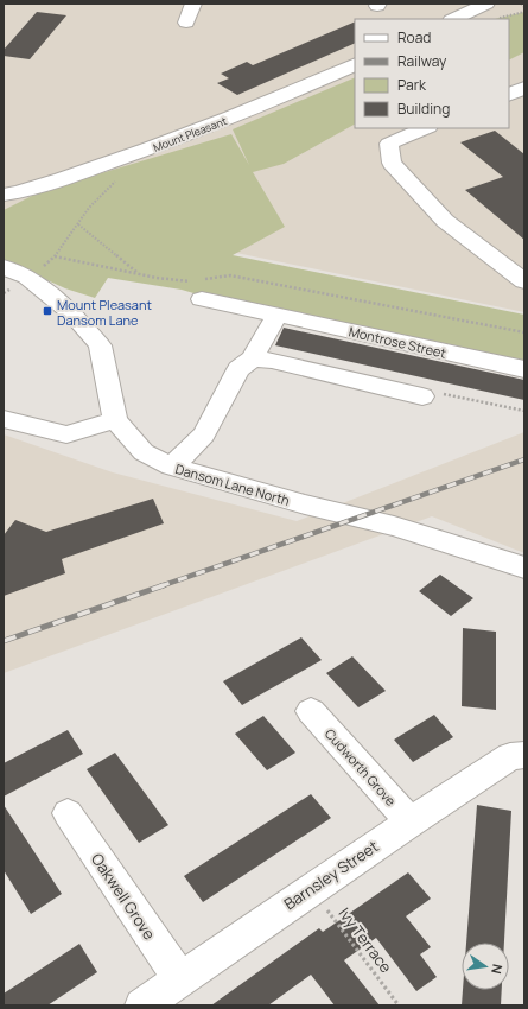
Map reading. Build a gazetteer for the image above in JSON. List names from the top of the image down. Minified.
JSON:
{"streets":{"main road":["Mount Pleasant","Montrose Street","Dansom Lane North","Cudworth Grove","Barnsley Street","Oakwell Grove"],"path":["Ivy Terrace"]},"crossings":[["Cudworth Grove","Barnsley Street"],["Barnsley Street","Oakwell Grove"],["Barnsley Street","Ivy Terrace"]],"places":{"transit":["Mount Pleasant Dansom Lane"]},"legend":["Road","Railway","Park","Building"],"north":"right"}
